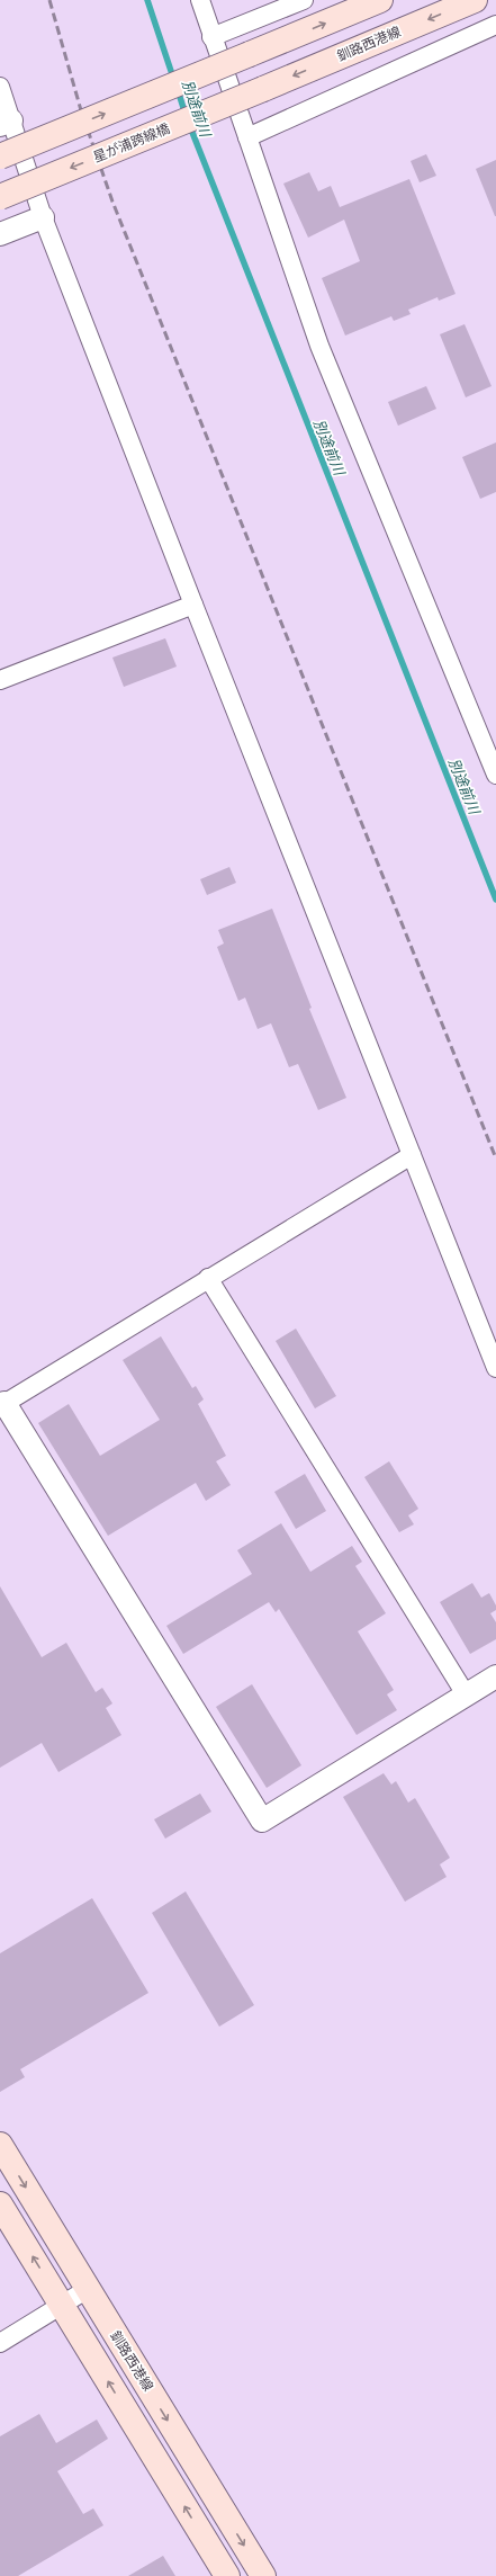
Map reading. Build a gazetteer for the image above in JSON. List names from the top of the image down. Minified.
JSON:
{"streets":{"main road":["釧路西港線","星が浦跨線橋"]},"crossings":[["釧路西港線","星が浦跨線橋"]],"water":["別途前川"]}
